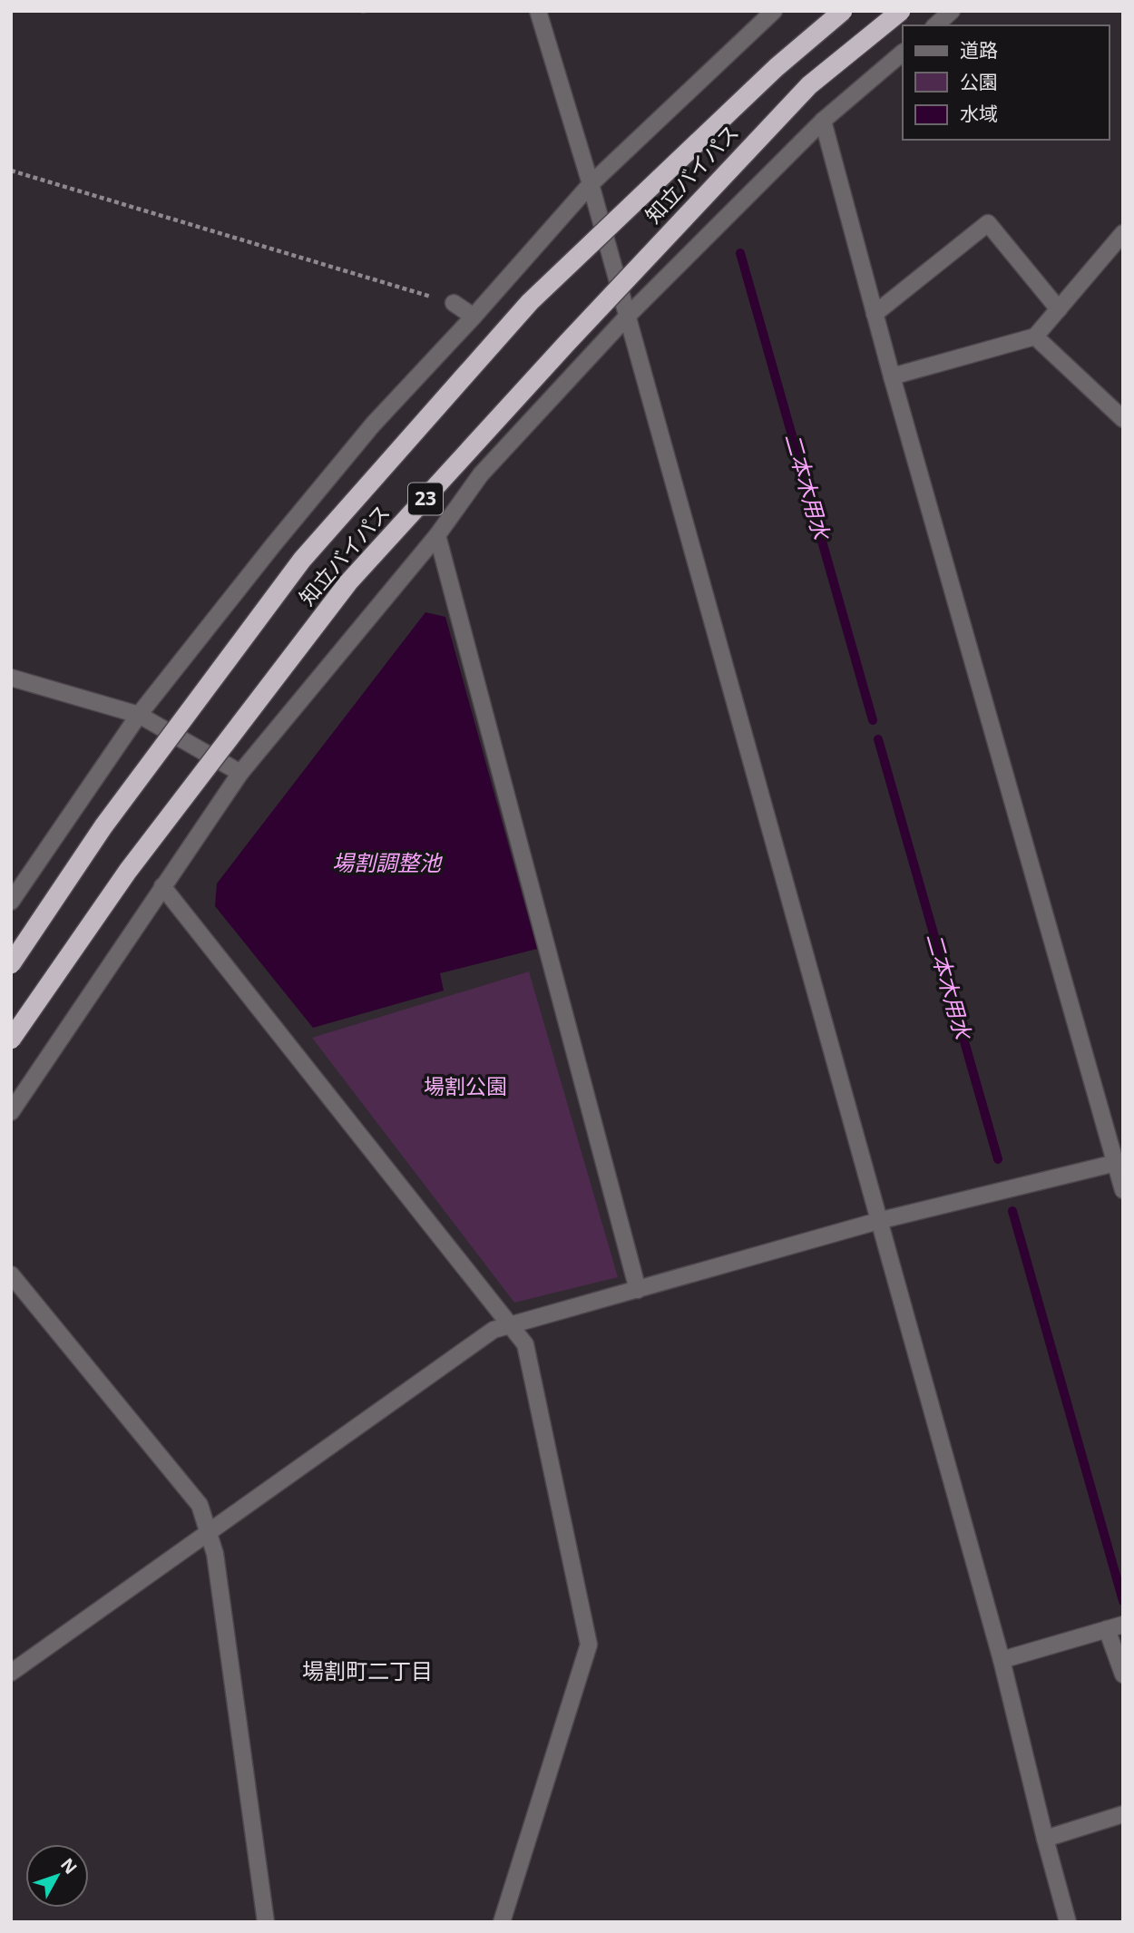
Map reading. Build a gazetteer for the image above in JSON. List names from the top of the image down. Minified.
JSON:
{"streets":{"highway":["知立バイパス","23"]},"districts":["場割町二丁目"],"water":["二本木用水","場割調整池"],"parks":["場割公園"],"legend":["道路","公園","水域"],"north":"top right"}
